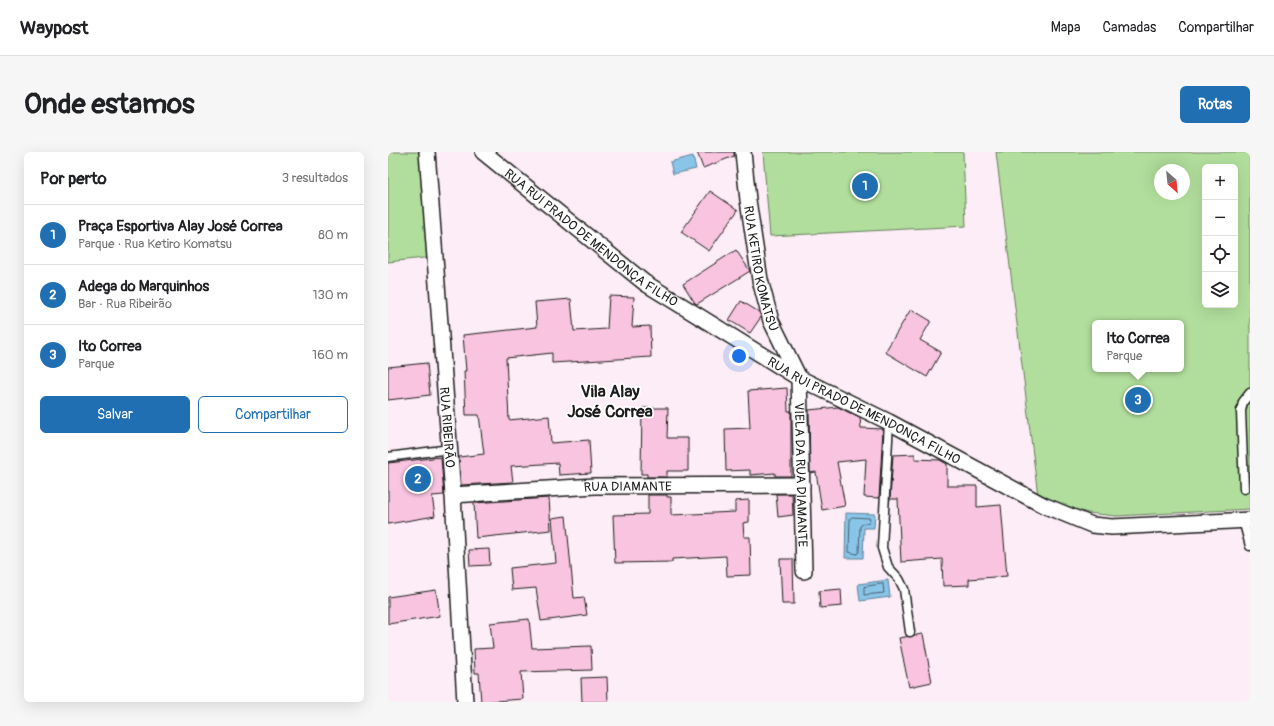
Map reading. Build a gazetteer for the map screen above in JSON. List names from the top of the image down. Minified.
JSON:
{"streets":{"street":["RUA RUI PRADO DE MENDONÇA FILHO","RUA KETIRO KOMATSU","RUA RIBEIRÃO","VIELA DA RUA DIAMANTE","RUA DIAMANTE"]},"crossings":[["RUA RUI PRADO DE MENDONÇA FILHO","RUA KETIRO KOMATSU"],["RUA RUI PRADO DE MENDONÇA FILHO","VIELA DA RUA DIAMANTE"],["RUA KETIRO KOMATSU","VIELA DA RUA DIAMANTE"],["RUA RIBEIRÃO","RUA DIAMANTE"],["VIELA DA RUA DIAMANTE","RUA DIAMANTE"]],"districts":["Vila Alay José Correa"],"north":"bottom right","page":{"header":"Waypost","nav":["Mapa","Camadas","Compartilhar"],"buttons":["Rotas",["Salvar","Compartilhar"]],"title":"Onde estamos","heading":["Por perto","3 resultados"],"map_buttons":["+","−"],"pins":["1","3","2"],"list":[{"mark":"1","name":"Praça Esportiva Alay José Correa","note":"Parque · Rua Ketiro Komatsu","value":"80 m"},{"mark":"2","name":"Adega do Marquinhos","note":"Bar · Rua Ribeirão","value":"130 m"},{"mark":"3","name":"Ito Correa","note":"Parque","value":"160 m"}],"popup":["Ito Correa","Parque"]}}
